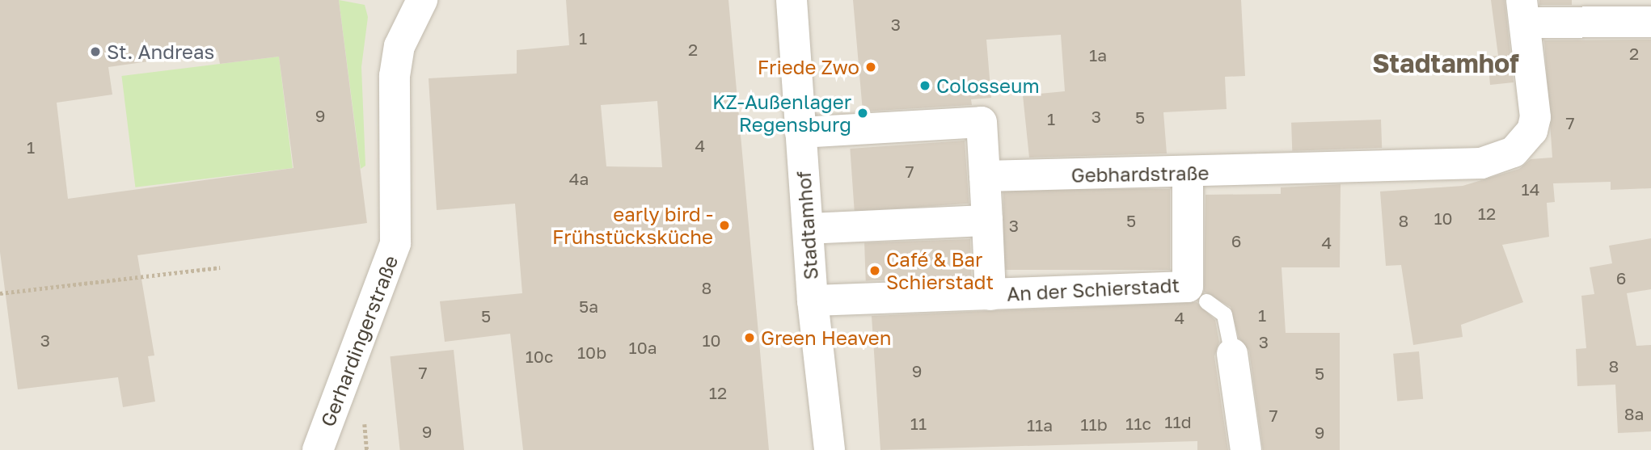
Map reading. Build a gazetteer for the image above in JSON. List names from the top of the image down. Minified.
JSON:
{"streets":{"street":["Gebhardstraße","Stadtamhof","An der Schierstadt","Gerhardingerstraße"]},"crossings":[["Gebhardstraße","An der Schierstadt"],["Stadtamhof","An der Schierstadt"]],"districts":["Stadtamhof"],"places":["St. Andreas","Friede Zwo","Colosseum","KZ-Außenlager Regensburg","early bird - Frühstücksküche","Café & Bar Schierstadt","Green Heaven"],"house_numbers":["3","1","2","2","1a","9","3","5","1","7","4","1","7","4a","14","12","10","5","8","3","6","4","6","8","5a","1","5","4","3","10","3","10a","10b","10c","8","9","7","5","12","8a","7","11d","11","11c","11b","11a","9","9"]}
